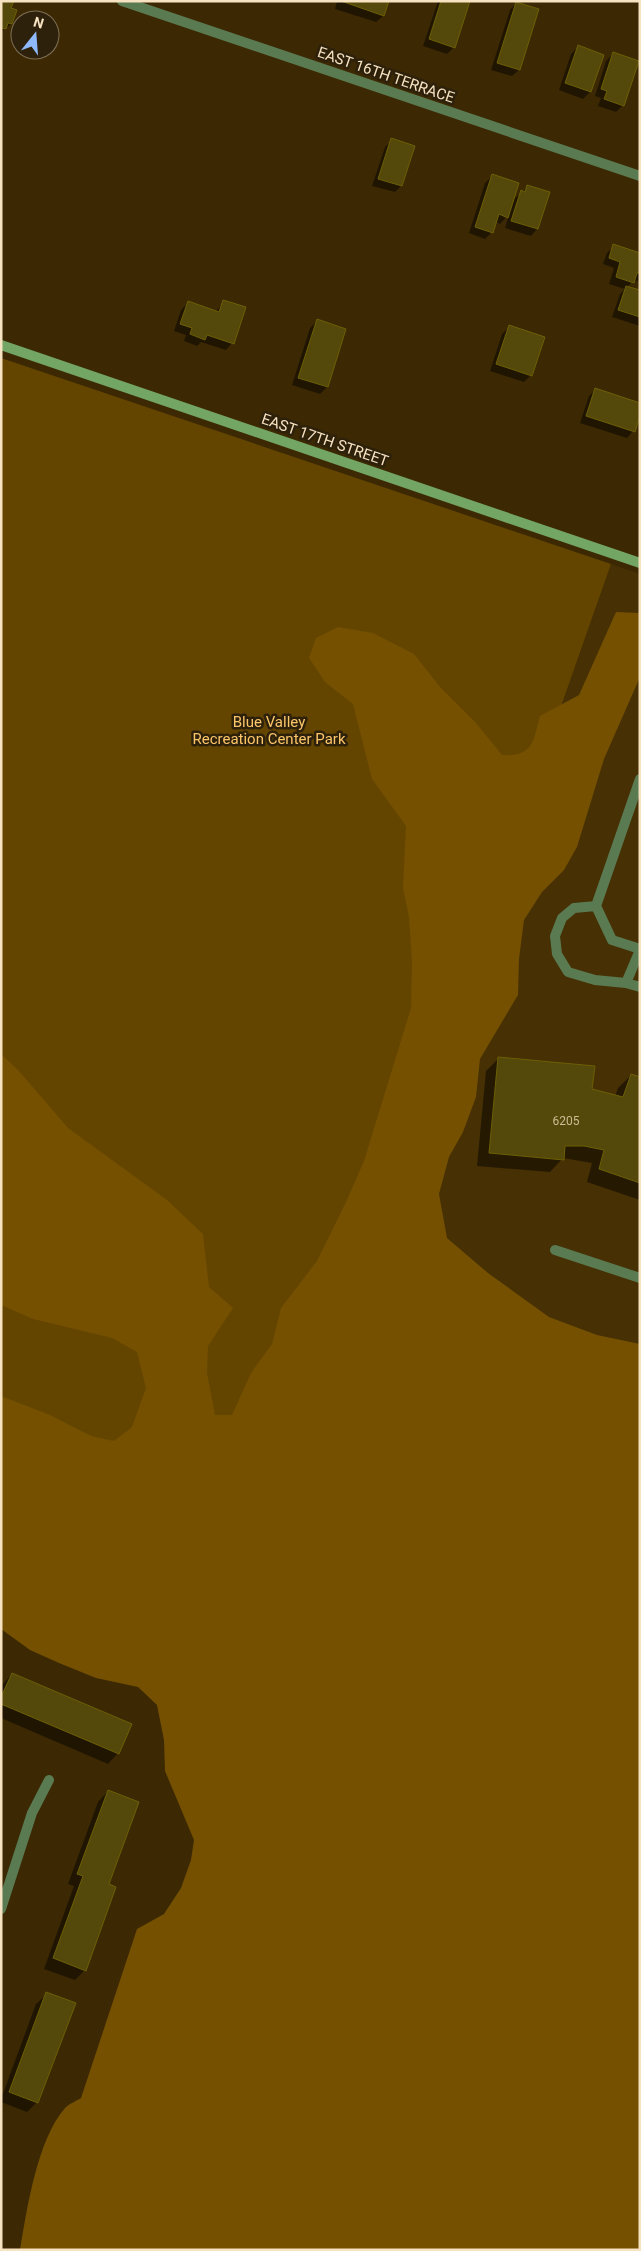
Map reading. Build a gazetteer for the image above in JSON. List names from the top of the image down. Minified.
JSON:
{"streets":{"street":["EAST 16TH TERRACE","EAST 17TH STREET"]},"parks":["Blue Valley Recreation Center Park"],"house_numbers":["6205"],"north":"top"}
